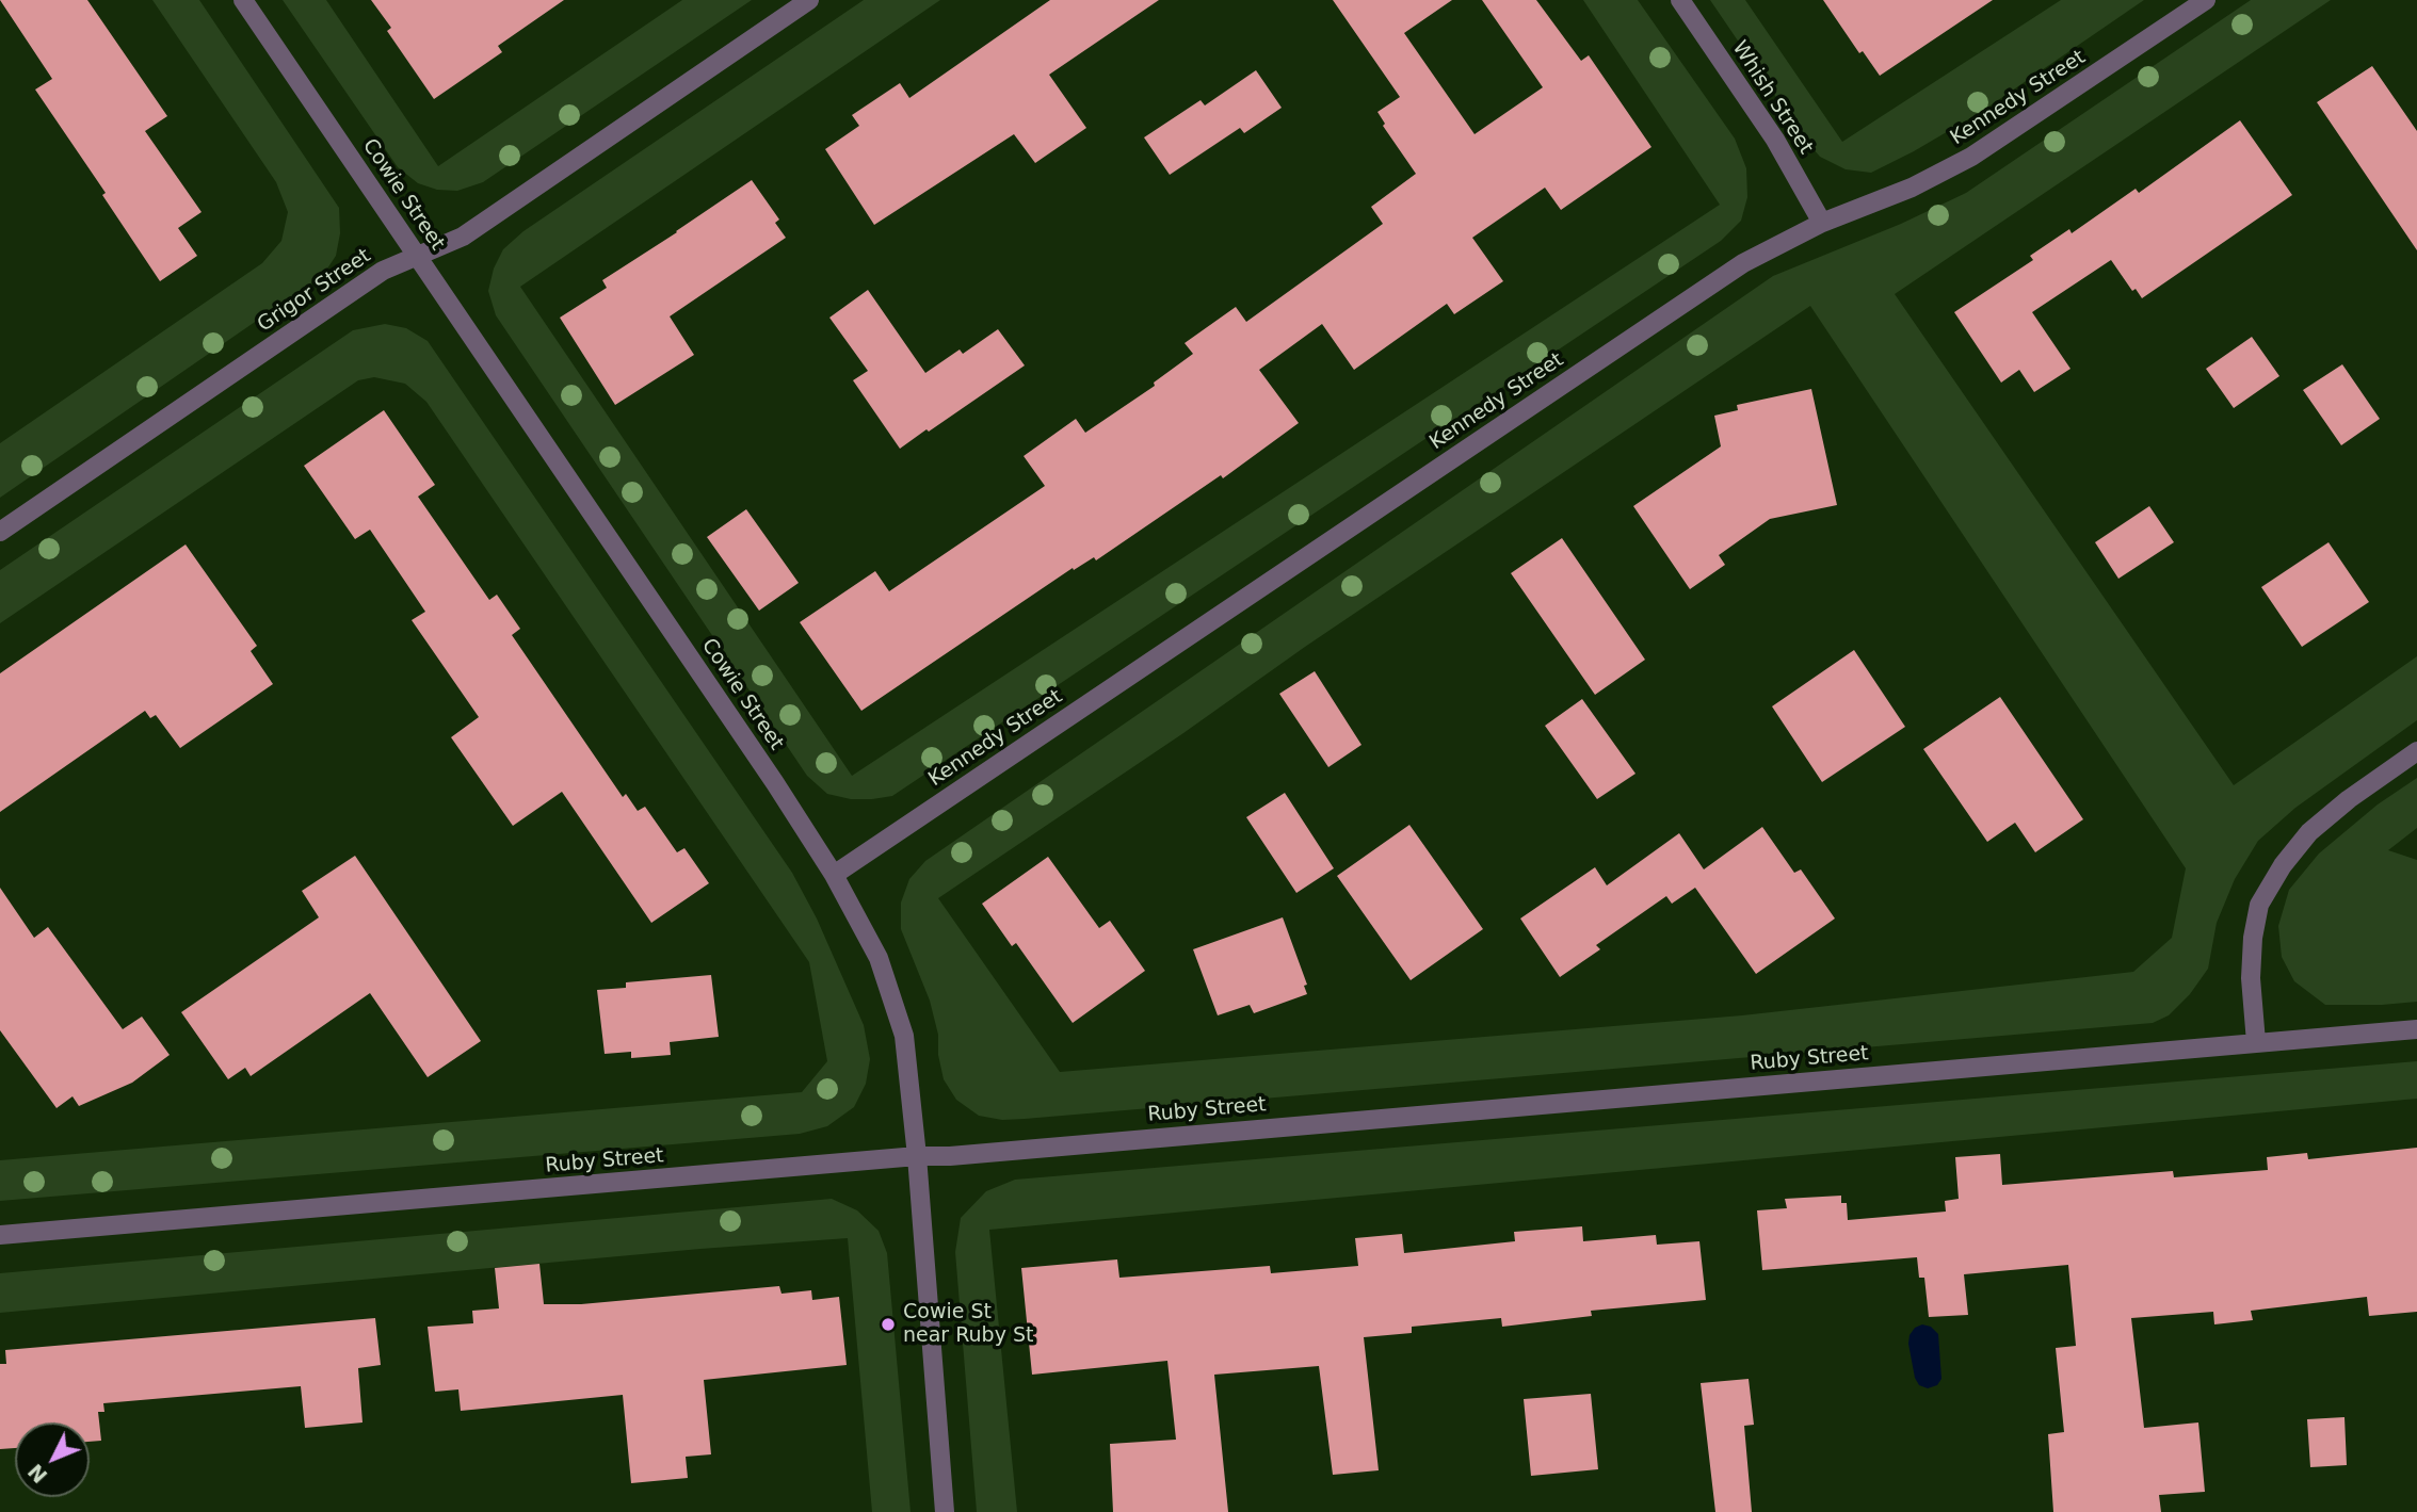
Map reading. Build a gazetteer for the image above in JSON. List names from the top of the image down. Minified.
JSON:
{"streets":{"street":["Whish Street","Kennedy Street","Cowie Street","Grigor Street","Ruby Street"]},"crossings":[["Whish Street","Kennedy Street"],["Kennedy Street","Cowie Street"],["Cowie Street","Grigor Street"],["Cowie Street","Ruby Street"]],"places":["Cowie St near Ruby St"],"north":"bottom left"}
